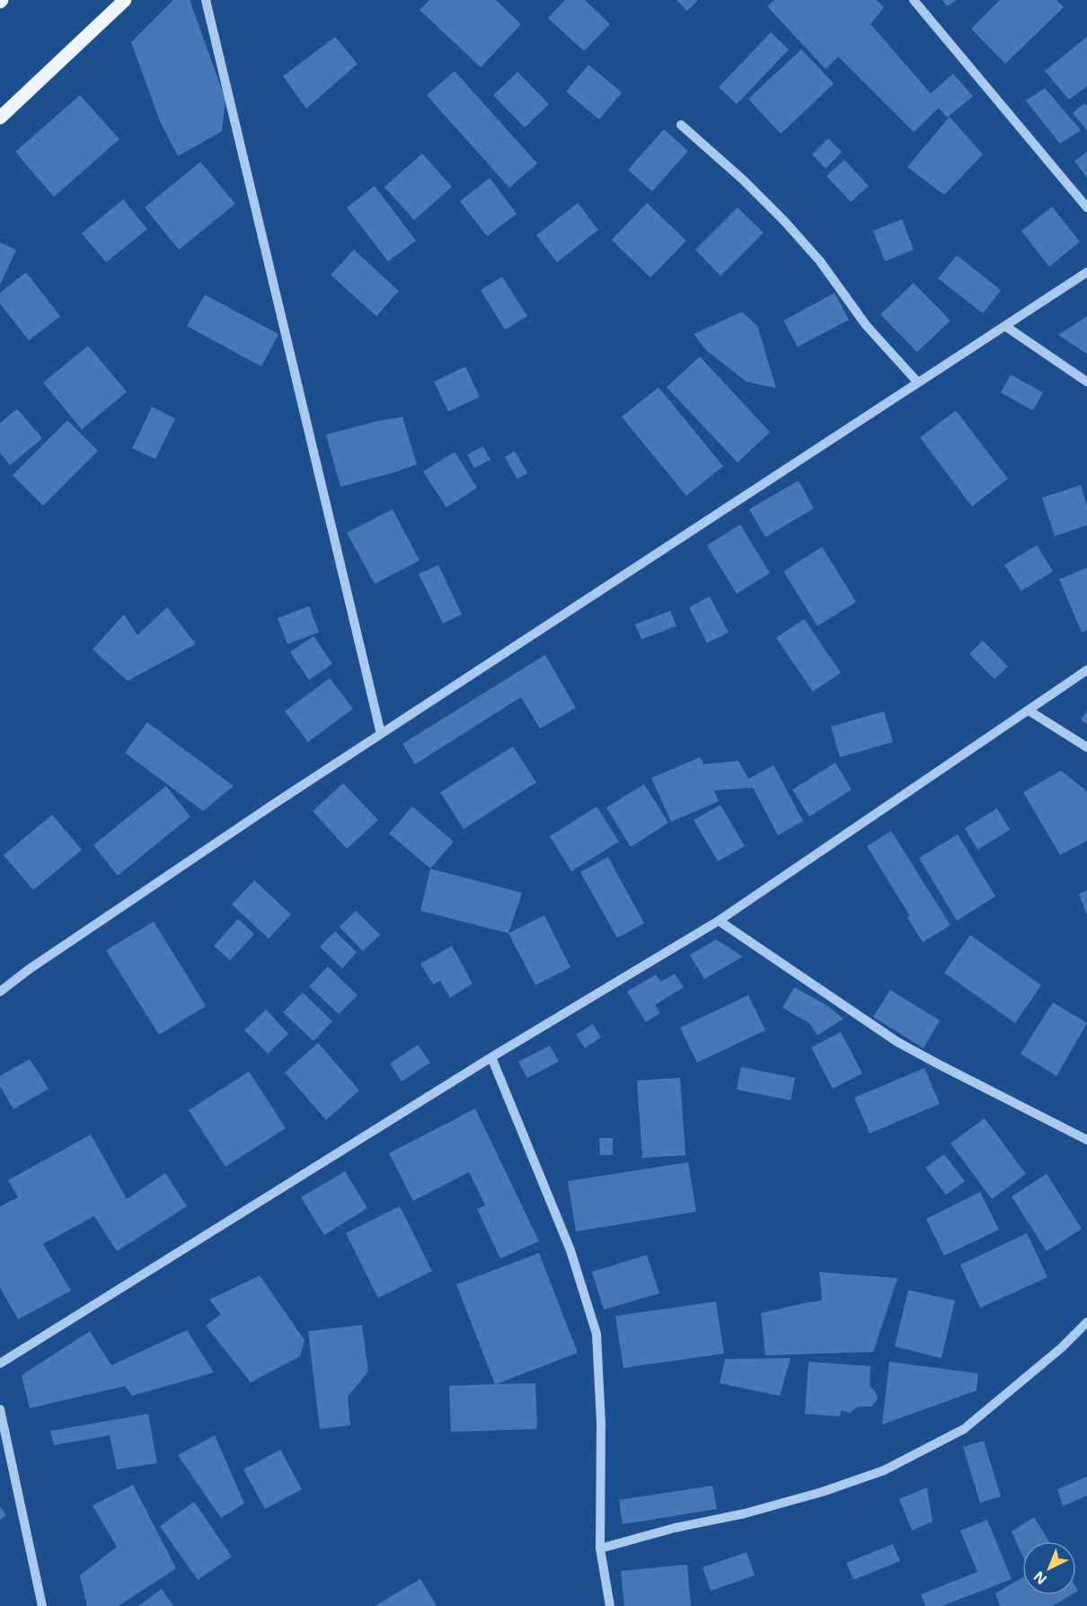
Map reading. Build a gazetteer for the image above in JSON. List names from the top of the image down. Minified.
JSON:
{"north":"bottom left"}
